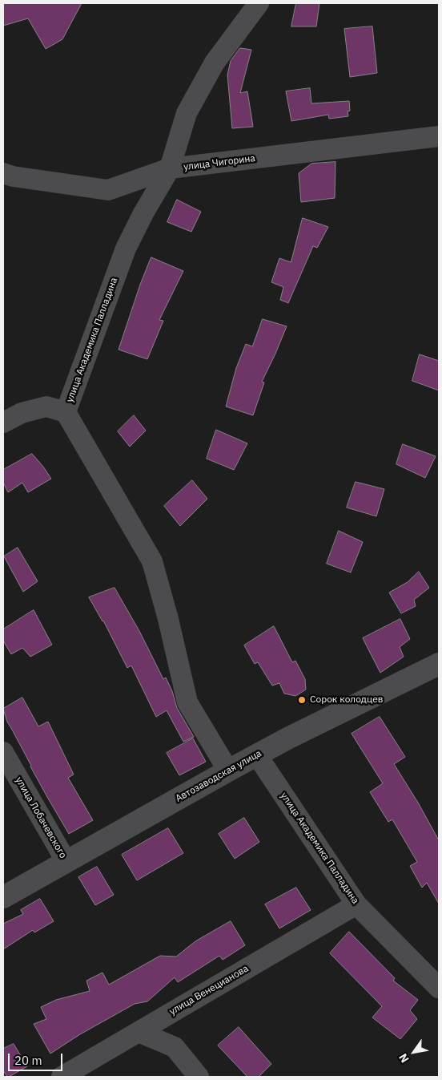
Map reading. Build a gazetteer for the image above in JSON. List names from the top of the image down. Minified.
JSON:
{"streets":{"street":["улица Чигорина","улица Академика Палладина","Автозаводская улица","улица Лобачевского","улица Венецианова"]},"crossings":[["улица Чигорина","улица Академика Палладина"],["улица Академика Палладина","Автозаводская улица"],["улица Академика Палладина","улица Венецианова"],["Автозаводская улица","улица Лобачевского"]],"places":["Сорок колодцев"],"scale_bar":"20 m","north":"bottom left"}
